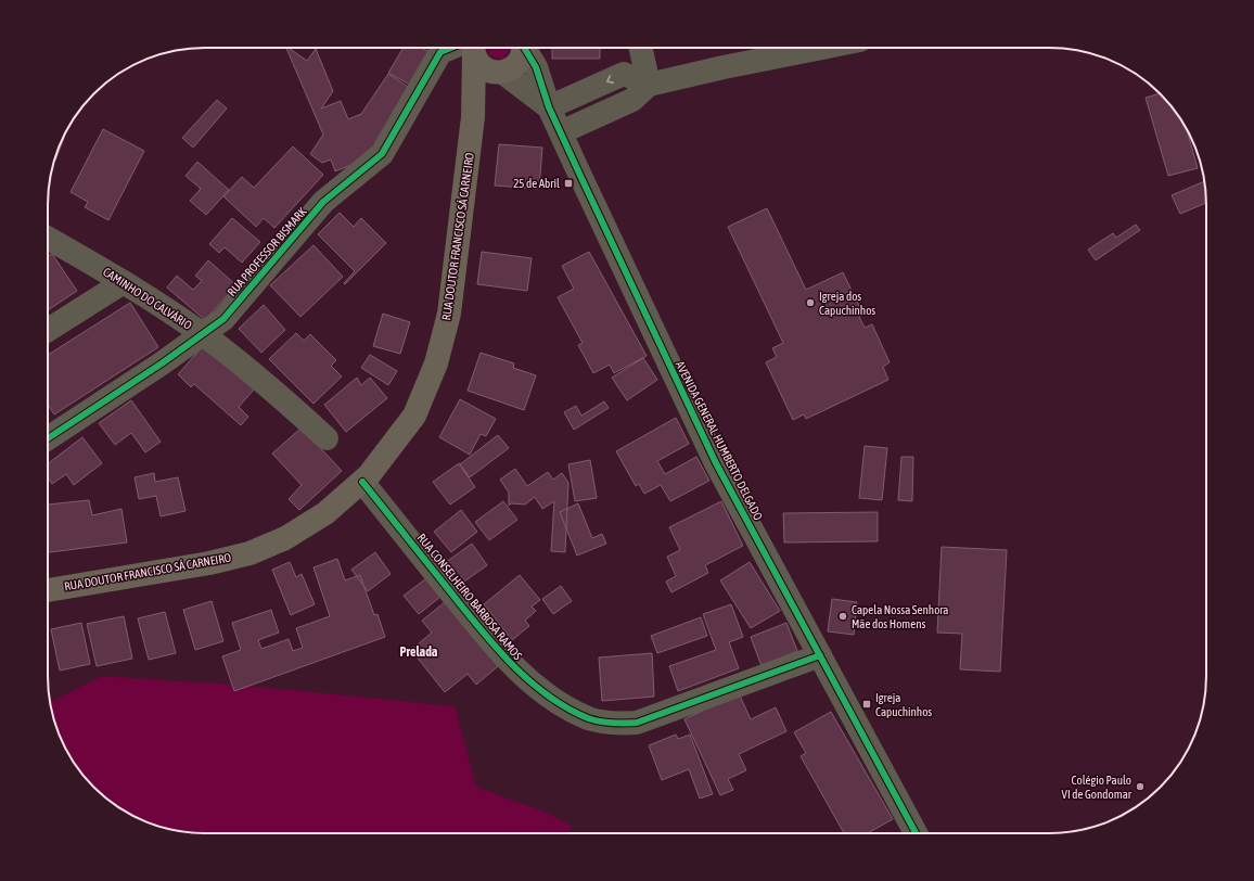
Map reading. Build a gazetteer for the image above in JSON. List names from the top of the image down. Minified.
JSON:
{"streets":{"main road":["RUA DOUTOR FRANCISCO SÁ CARNEIRO","AVENIDA GENERAL HUMBERTO DELGADO"],"street":["RUA PROFESSOR BISMARK","CAMINHO DO CALVÁRIO","RUA CONSELHEIRO BARBOSA RAMOS"]},"crossings":[["RUA DOUTOR FRANCISCO SÁ CARNEIRO","AVENIDA GENERAL HUMBERTO DELGADO"],["RUA DOUTOR FRANCISCO SÁ CARNEIRO","RUA CONSELHEIRO BARBOSA RAMOS"],["RUA PROFESSOR BISMARK","CAMINHO DO CALVÁRIO"],["AVENIDA GENERAL HUMBERTO DELGADO","RUA CONSELHEIRO BARBOSA RAMOS"]],"districts":["Prelada"],"places":{"transit":["25 de Abril","Igreja Capuchinhos"],"other":["Igreja dos Capuchinhos","Capela Nossa Senhora Mãe dos Homens","Colégio Paulo VI de Gondomar"]}}
